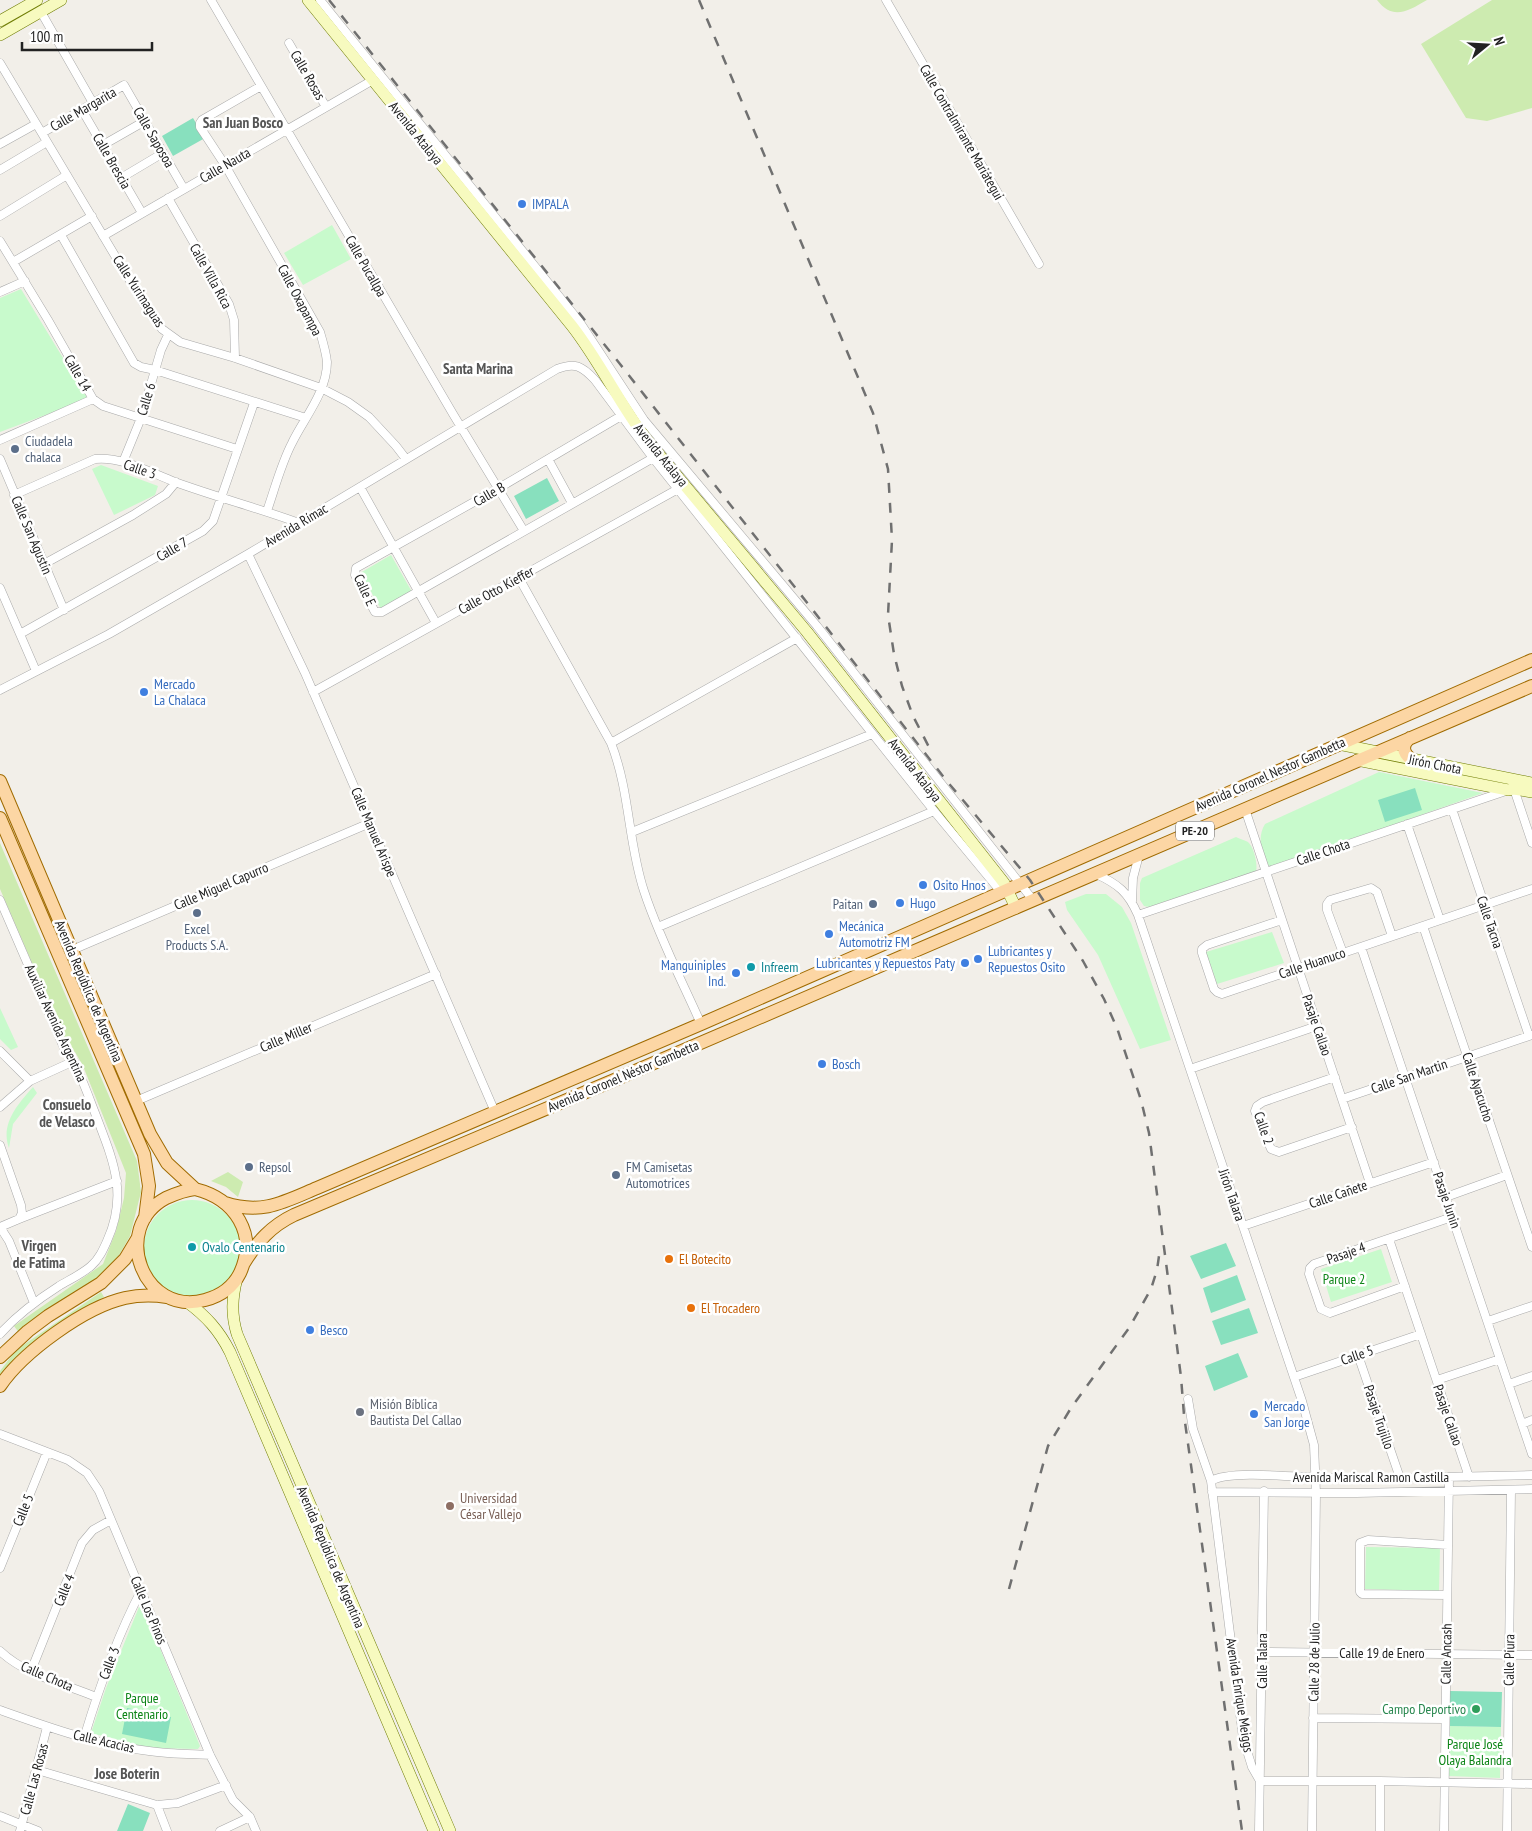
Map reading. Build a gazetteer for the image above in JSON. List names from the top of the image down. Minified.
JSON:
{"streets":{"main road":["Avenida Atalaya","Jirón Chota","Avenida Coronel Nestor Gambetta","PE-20","Avenida República de Argentina","Avenida Coronel Néstor Gambetta"],"street":["Calle Rosas","Calle Margarita","Calle Contralmirante Mariátegui","Calle Saposoa","Calle Brescia","Calle Nauta","Calle Pucallpa","Calle Villa Rica","Calle Yurimaguas","Calle Oxapampa","Calle 14","Calle 6","Calle 3","Calle B","Avenida Rímac","Calle San Agustin","Calle 7","Calle E","Calle Otto Kieffer","Calle Manuel Arispe","Calle Chota","Calle Miguel Capurro","Calle Tacna","Calle Huanuco","Auxiliar Avenida Argentina","Pasaje Callao","Calle Miller","Calle San Martin","Calle Ayacucho","Calle 2","Calle Cañete","Jirón Talara","Pasaje Junin","Pasaje 4","Calle 5","Pasaje Trujillo","Avenida Mariscal Ramon Castilla","Calle 4","Calle Los Pinos","Calle 19 de Enero","Calle Ancash","Calle Piura","Calle Talara","Calle 28 de Julio","Avenida Enrique Meiggs","Calle Acacias","Calle Las Rosas"]},"crossings":[["Calle Rosas","Calle Nauta"],["Calle Margarita","Calle Saposoa"],["Calle Margarita","Calle Brescia"],["Calle Margarita","Calle Yurimaguas"],["Avenida Atalaya","Calle Nauta"],["Avenida Atalaya","Calle B"],["Avenida Atalaya","Avenida Rímac"],["Avenida Atalaya","Calle Otto Kieffer"],["Avenida Atalaya","Avenida Coronel Nestor Gambetta"],["Avenida Atalaya","Avenida Coronel Néstor Gambetta"],["Calle Saposoa","Calle Nauta"],["Calle Brescia","Calle Nauta"],["Calle Nauta","Calle Pucallpa"],["Calle Nauta","Calle Villa Rica"],["Calle Nauta","Calle Yurimaguas"],["Calle Nauta","Calle Oxapampa"],["Calle Pucallpa","Calle Oxapampa"],["Calle Pucallpa","Calle B"],["Calle Pucallpa","Avenida Rímac"],["Calle Villa Rica","Calle Yurimaguas"],["Calle Yurimaguas","Calle Oxapampa"],["Calle Yurimaguas","Calle 6"],["Calle Yurimaguas","Avenida Rímac"],["Calle Oxapampa","Calle 3"],["Calle 14","Calle 6"],["Calle 14","Calle 7"],["Calle 6","Calle 3"],["Calle 3","Calle San Agustin"],["Calle 3","Calle 7"],["Calle 3","Calle Chota"],["Calle 3","Calle Los Pinos"],["Calle 3","Calle Acacias"],["Calle B","Calle E"],["Avenida Rímac","Calle Manuel Arispe"],["Calle San Agustin","Calle 7"],["Calle Otto Kieffer","Calle Manuel Arispe"],["Jirón Chota","Avenida Coronel Nestor Gambetta"],["Jirón Chota","Calle Chota"],["Avenida Coronel Nestor Gambetta","Pasaje Callao"],["Avenida Coronel Nestor Gambetta","Avenida Coronel Néstor Gambetta"],["Avenida Coronel Nestor Gambetta","Jirón Talara"],["Calle Manuel Arispe","Calle Miguel Capurro"],["Calle Manuel Arispe","Calle Miller"],["Calle Manuel Arispe","Avenida Coronel Néstor Gambetta"],["Calle Chota","Calle Tacna"],["Calle Chota","Pasaje Callao"],["Calle Chota","Jirón Talara"],["Calle Chota","Calle 4"],["Calle Miguel Capurro","Avenida República de Argentina"],["Calle Tacna","Calle Huanuco"],["Calle Tacna","Calle San Martin"],["Calle Huanuco","Pasaje Callao"],["Calle Huanuco","Calle Ayacucho"],["Calle Huanuco","Pasaje Junin"],["Avenida República de Argentina","Calle Miller"],["Avenida República de Argentina","Avenida Coronel Néstor Gambetta"],["Pasaje Callao","Calle San Martin"],["Pasaje Callao","Calle 2"],["Pasaje Callao","Calle Cañete"],["Pasaje Callao","Pasaje 4"],["Pasaje Callao","Calle 5"],["Pasaje Callao","Avenida Mariscal Ramon Castilla"],["Calle San Martin","Calle Ayacucho"],["Calle San Martin","Pasaje Junin"],["Calle Cañete","Jirón Talara"],["Calle Cañete","Pasaje Junin"],["Jirón Talara","Calle 5"],["Jirón Talara","Avenida Mariscal Ramon Castilla"],["Jirón Talara","Calle 28 de Julio"],["Pasaje Junin","Pasaje 4"],["Calle 5","Pasaje Trujillo"],["Calle 5","Calle Los Pinos"],["Pasaje Trujillo","Avenida Mariscal Ramon Castilla"],["Avenida Mariscal Ramon Castilla","Calle Ancash"],["Avenida Mariscal Ramon Castilla","Calle Piura"],["Avenida Mariscal Ramon Castilla","Calle Talara"],["Avenida Mariscal Ramon Castilla","Calle 28 de Julio"],["Avenida Mariscal Ramon Castilla","Avenida Enrique Meiggs"],["Calle 4","Calle Los Pinos"],["Calle Los Pinos","Calle Acacias"],["Calle 19 de Enero","Calle Ancash"],["Calle 19 de Enero","Calle Piura"],["Calle 19 de Enero","Calle Talara"],["Calle 19 de Enero","Calle 28 de Julio"],["Calle Talara","Avenida Enrique Meiggs"],["Calle Acacias","Calle Las Rosas"]],"districts":["San Juan Bosco","Santa Marina","Consuelo de Velasco","Virgen de Fatima","Jose Boterin"],"parks":["Parque 2","Parque Centenario","Parque José Olaya Balandra"],"places":["IMPALA","Ciudadela chalaca","Mercado La Chalaca","Osito Hnos","Hugo","Paitan","Excel Products S.A.","Mecánica Automotriz FM","Lubricantes y Repuestos Osito","Lubricantes y Repuestos Paty","Infreem","Manguiniples Ind.","Bosch","Repsol","FM Camisetas Automotrices","Ovalo Centenario","El Botecito","El Trocadero","Besco","Misión Bíblica Bautista Del Callao","Mercado San Jorge","Universidad César Vallejo","Campo Deportivo"],"scale_bar":"100 m","north":"right"}
